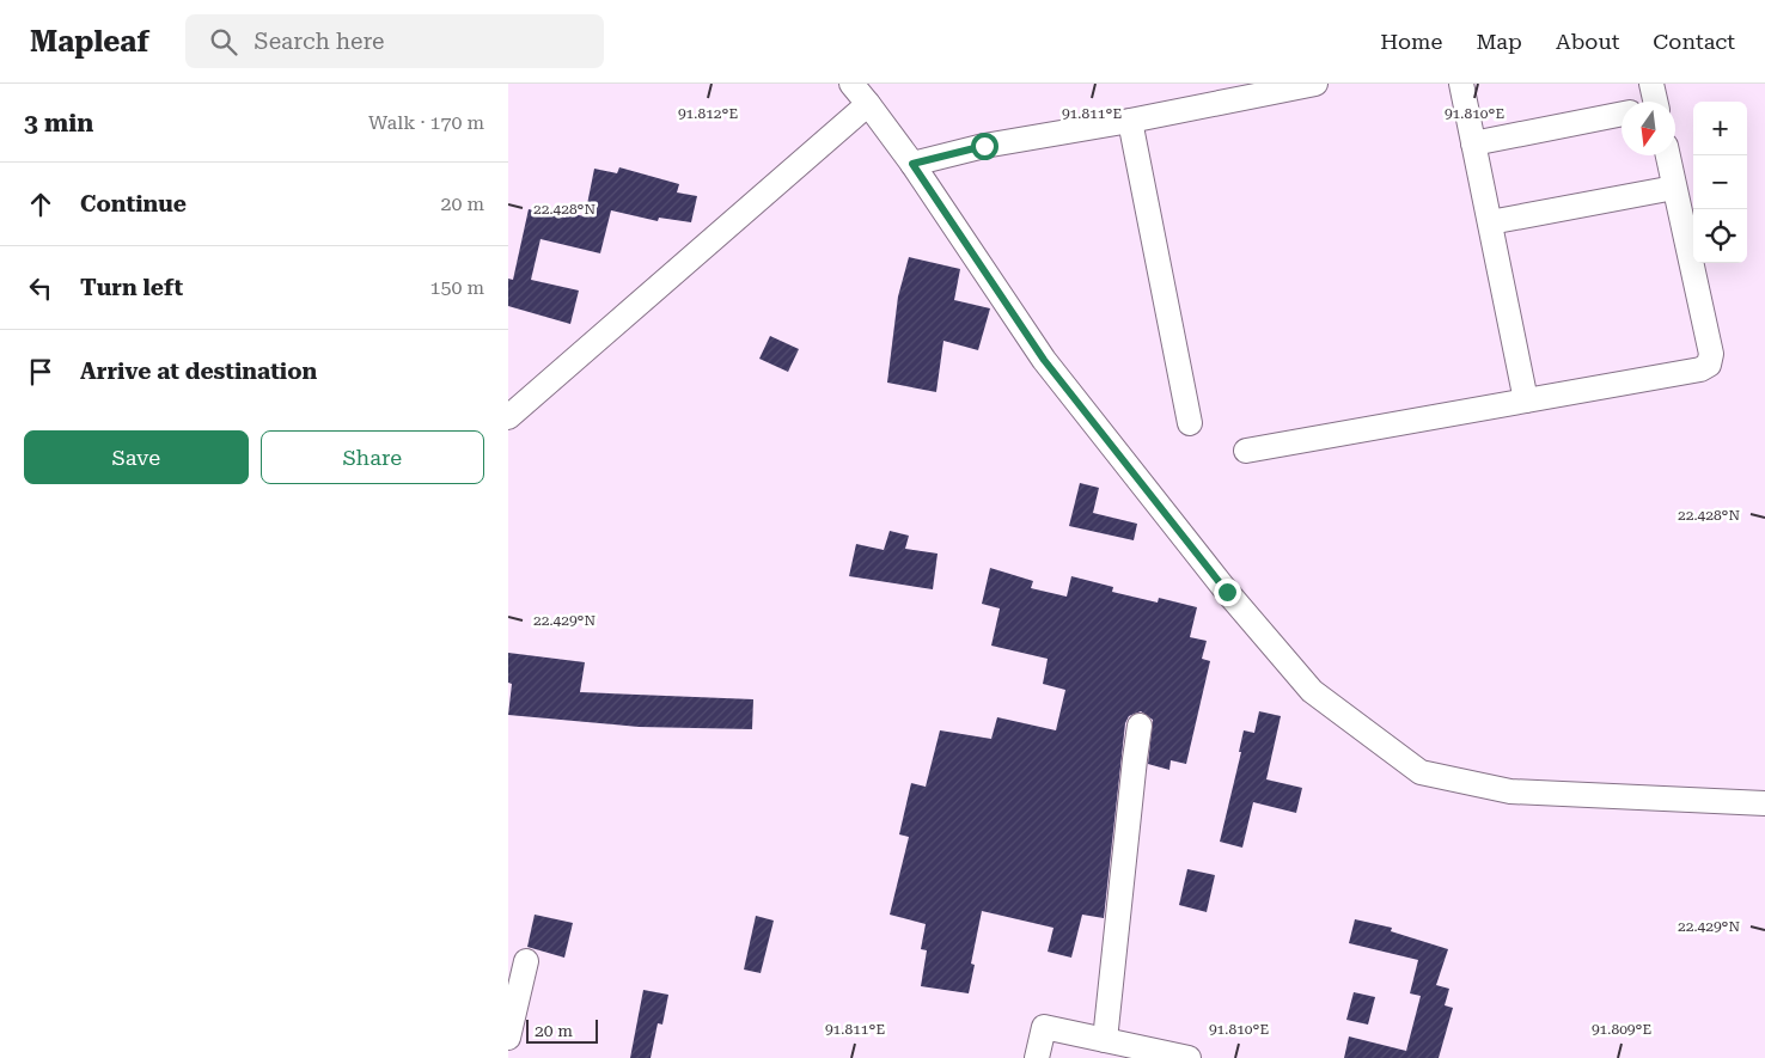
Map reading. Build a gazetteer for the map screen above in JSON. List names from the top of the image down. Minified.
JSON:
{"scale_bar":"20 m","north":"bottom","page":{"header":"Mapleaf","search":"Search here","nav":["Home","Map","About","Contact"],"heading":["3 min","Walk · 170 m"],"map_buttons":["+","−"],"list":[["Continue","20 m"],["Turn left","150 m"],"Arrive at destination"],"buttons":["Save","Share"],"scale":"20 m"},"coordinates":["91.812°E","91.811°E","91.810°E","22.428°N","22.429°N","91.809°E"]}
